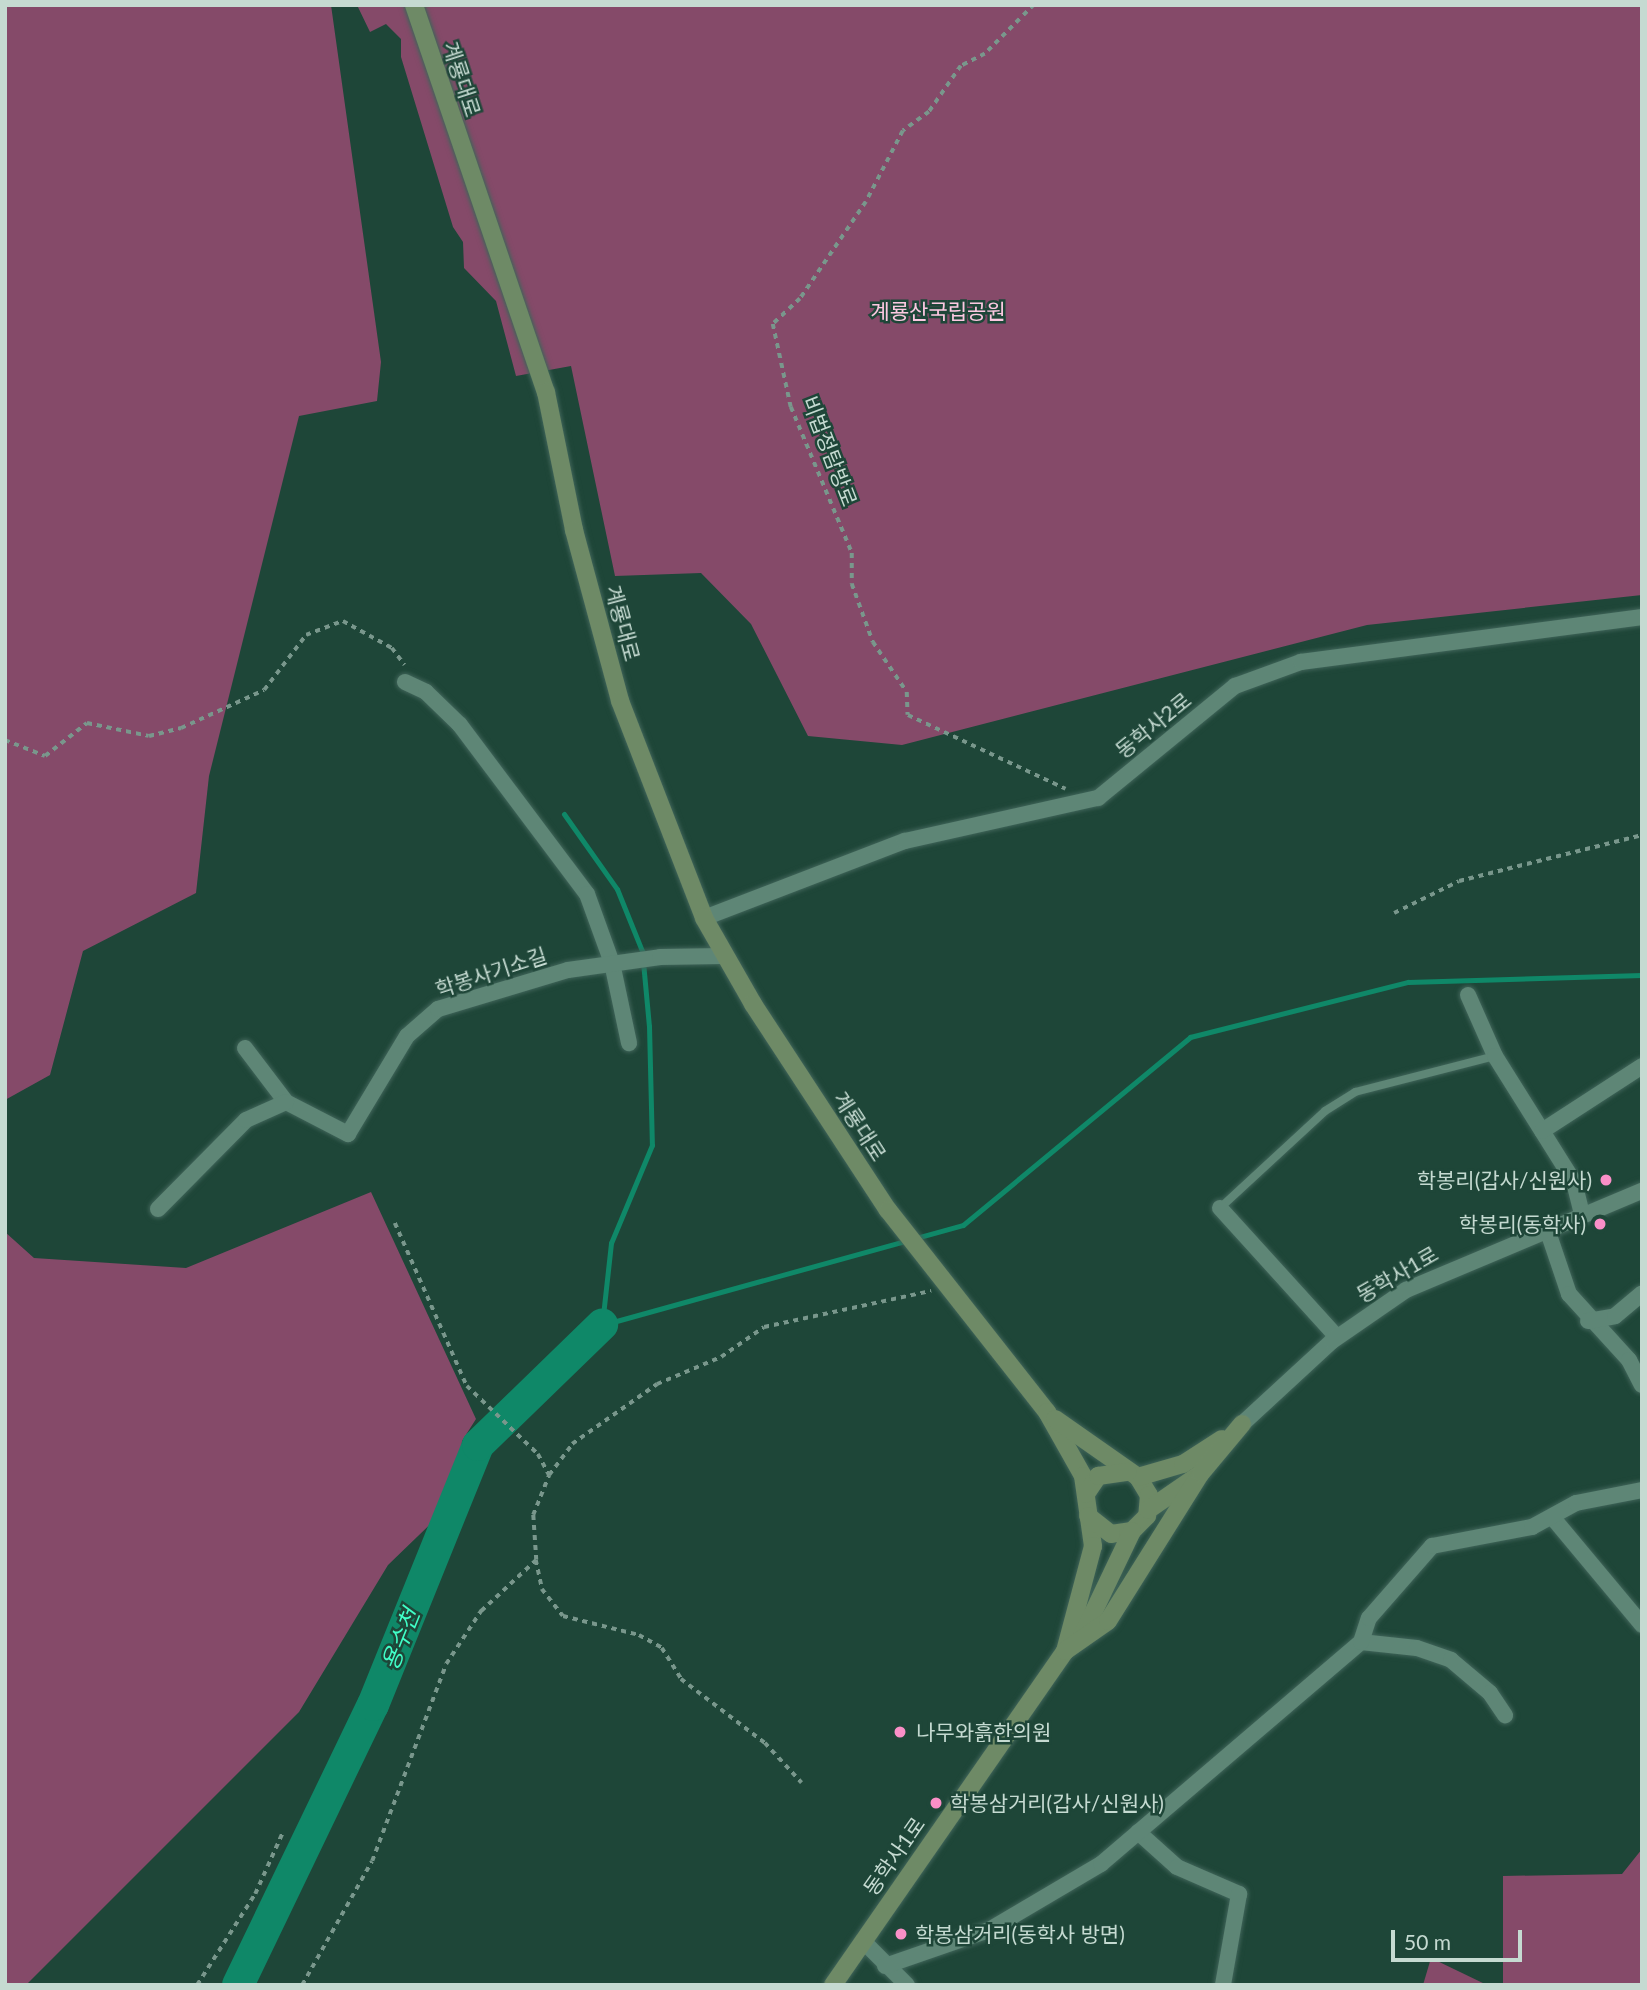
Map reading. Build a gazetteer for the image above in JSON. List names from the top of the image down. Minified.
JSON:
{"streets":{"street":["계룡대로","동학사2로","학봉사기소길","동학사1로"],"path":["비법정탐방로"]},"crossings":[["계룡대로","동학사2로"],["계룡대로","학봉사기소길"],["비법정탐방로","동학사2로"]],"water":["용수천"],"parks":["계룡산국립공원"],"places":["학봉리(갑사/신원사)","학봉리(동학사)","나무와흙한의원","학봉삼거리(갑사/신원사)","학봉삼거리(동학사 방면)"],"scale_bar":"50 m"}
